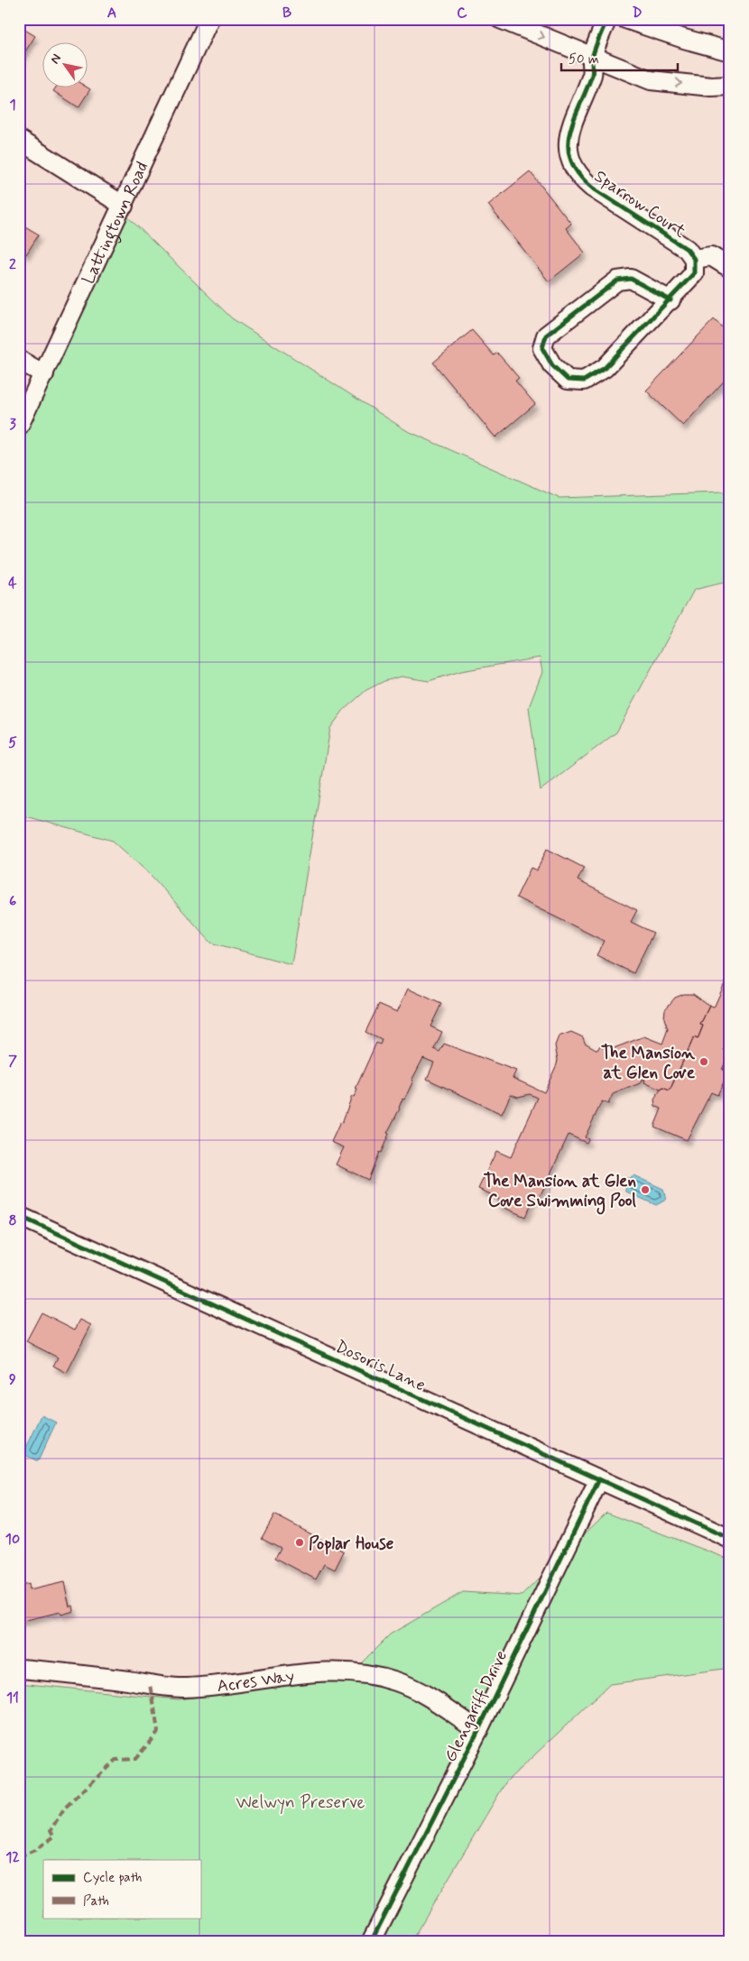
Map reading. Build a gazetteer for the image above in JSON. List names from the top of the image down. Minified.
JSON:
{"streets":{"street":["Sparrow Court","Lattingtown Road","Dosoris Lane","Acres Way","Glengariff Drive"]},"crossings":[["Dosoris Lane","Glengariff Drive"],["Acres Way","Glengariff Drive"]],"parks":["Welwyn Preserve"],"places":["The Mansion at Glen Cove","The Mansion at Glen Cove Swimming Pool","Poplar House"],"legend":["Cycle path","Path"],"scale_bar":"50 m","north":"top left","grid":{"columns":["A","B","C","D"],"rows":["1","2","3","4","5","6","7","8","9","10","11","12"]}}
